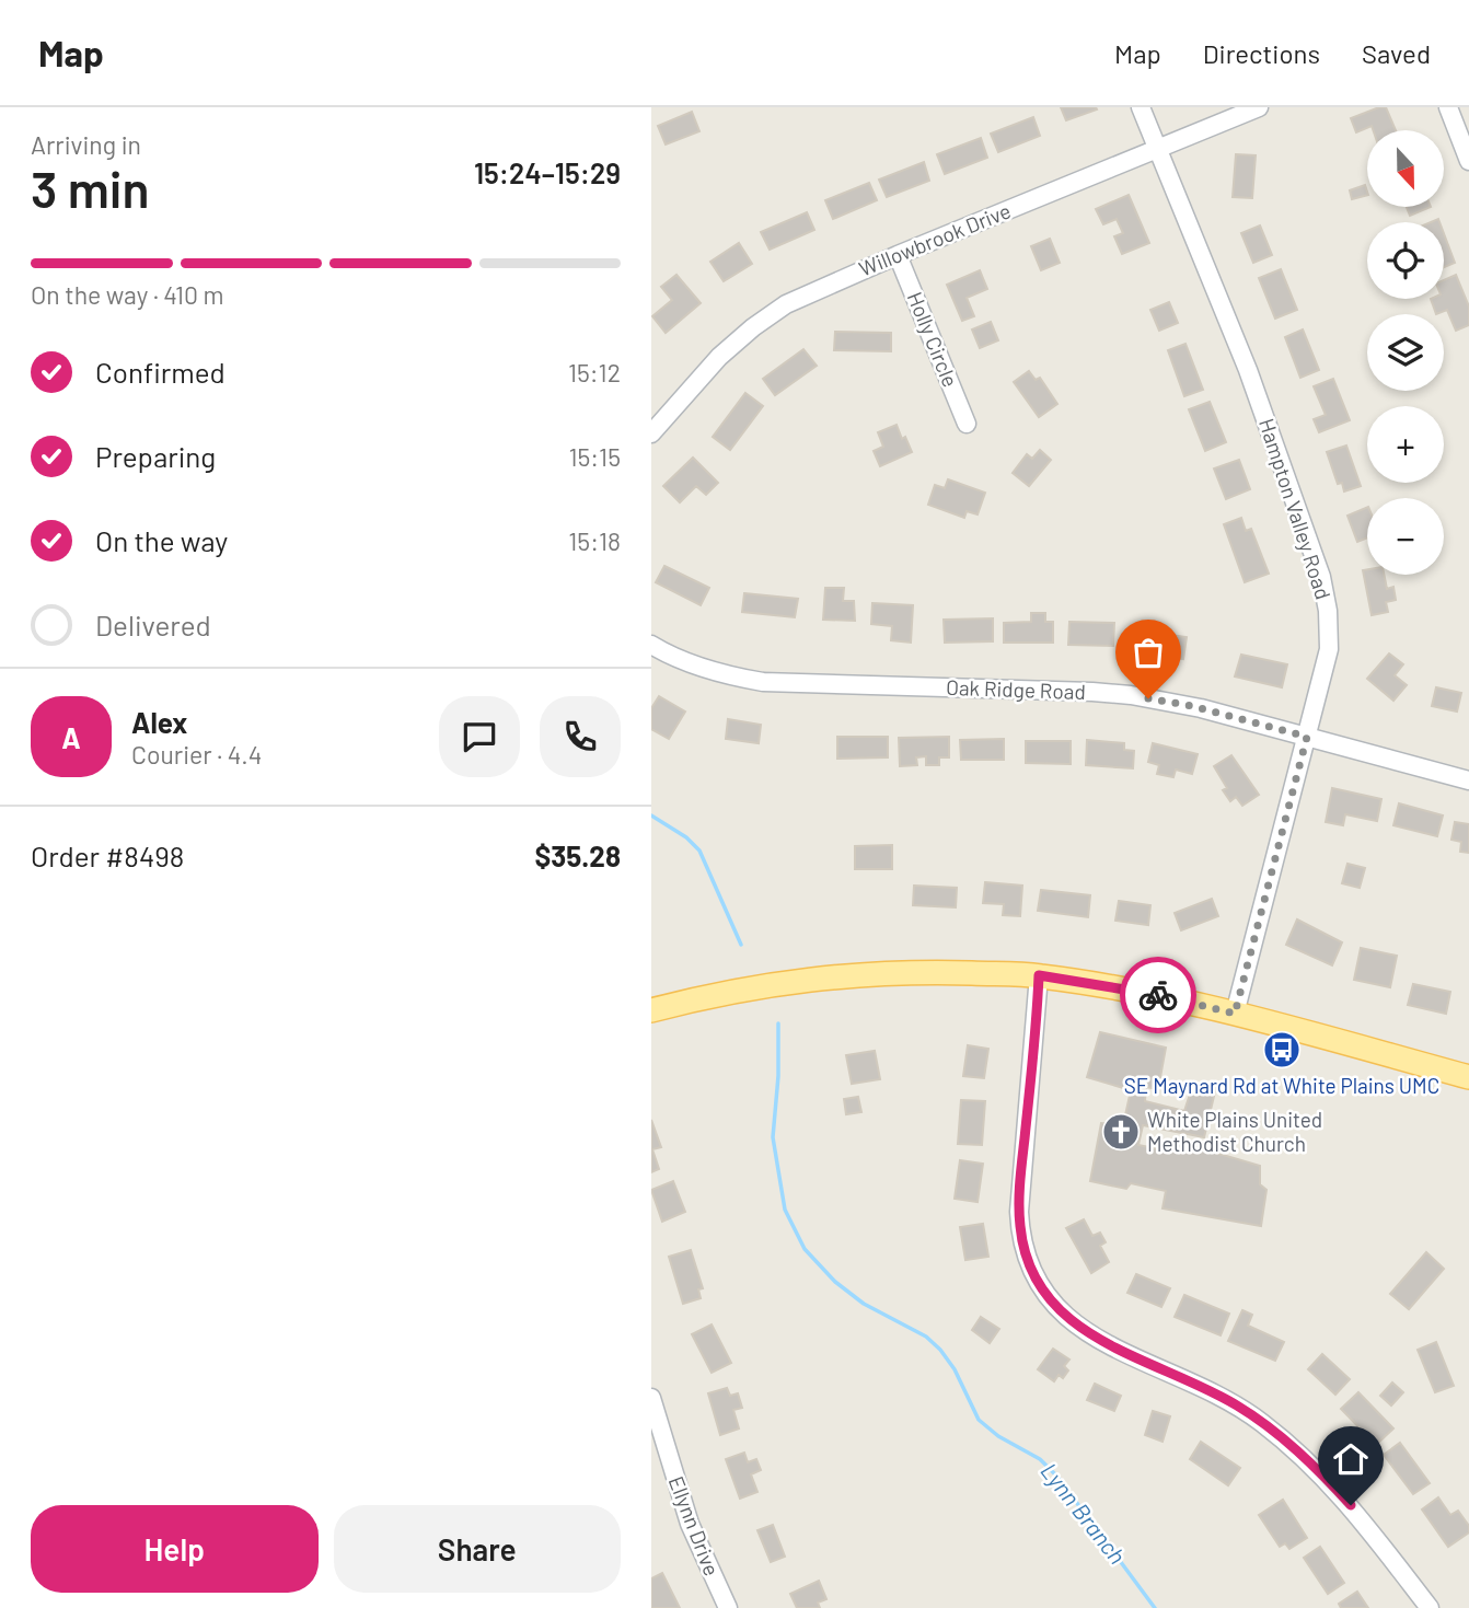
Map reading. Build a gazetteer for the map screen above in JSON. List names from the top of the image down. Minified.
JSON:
{"streets":{"street":["Willowbrook Drive","Holly Circle","Hampton Valley Road","Oak Ridge Road","Ellynn Drive"]},"crossings":[["Willowbrook Drive","Holly Circle"],["Willowbrook Drive","Hampton Valley Road"],["Hampton Valley Road","Oak Ridge Road"]],"water":["Lynn Branch"],"places":{"bus stop":["SE Maynard Rd at White Plains UMC"],"church":["White Plains United Methodist Church"]},"north":"bottom","page":{"header":"Map","nav":["Map","Directions","Saved"],"heading":["3 min","Arriving in","15:24–15:29"],"panel":["Alex","Courier · 4.4","Order #8498","$35.28"],"map_buttons":["+","−"],"bar":"On the way · 410 m","list":[["Confirmed","15:12"],["Preparing","15:15"],["On the way","15:18"],"Delivered"],"round":"A","buttons":["Help","Share"]}}
